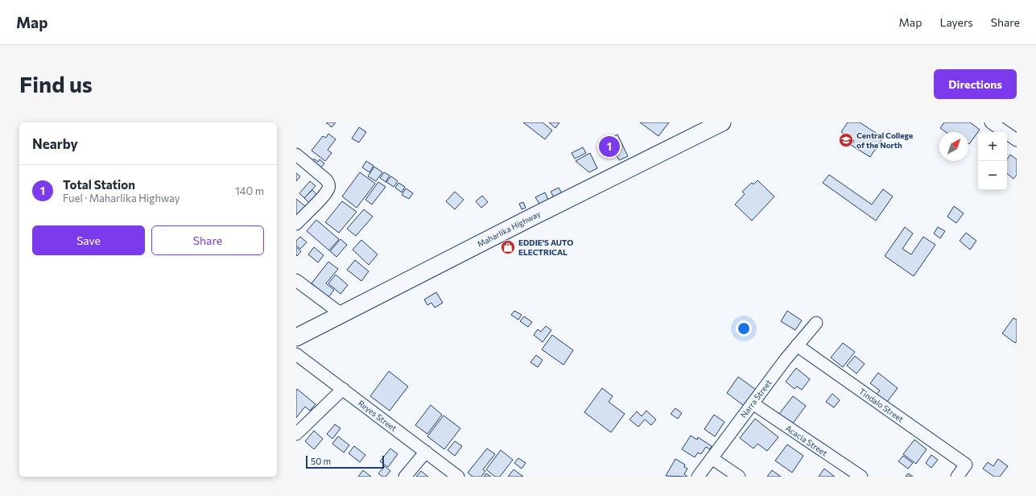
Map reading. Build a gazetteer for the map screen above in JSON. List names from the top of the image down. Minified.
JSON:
{"streets":{"highway":["Maharlika Highway"],"street":["Narra Street","Tindalo Street","Reyes Street","Acacia Street"]},"crossings":[["Narra Street","Tindalo Street"],["Narra Street","Acacia Street"]],"places":{"school or university":["Central College of the North"],"shop":["EDDIE'S AUTO ELECTRICAL"]},"scale_bar":"50 m","north":"top right","page":{"header":"Map","nav":["Map","Layers","Share"],"buttons":["Directions",["Save","Share"]],"title":"Find us","heading":"Nearby","map_buttons":["+","−"],"pins":"1","list":[{"mark":"1","name":"Total Station","note":"Fuel · Maharlika Highway","value":"140 m"}],"scale":"50 m"}}
